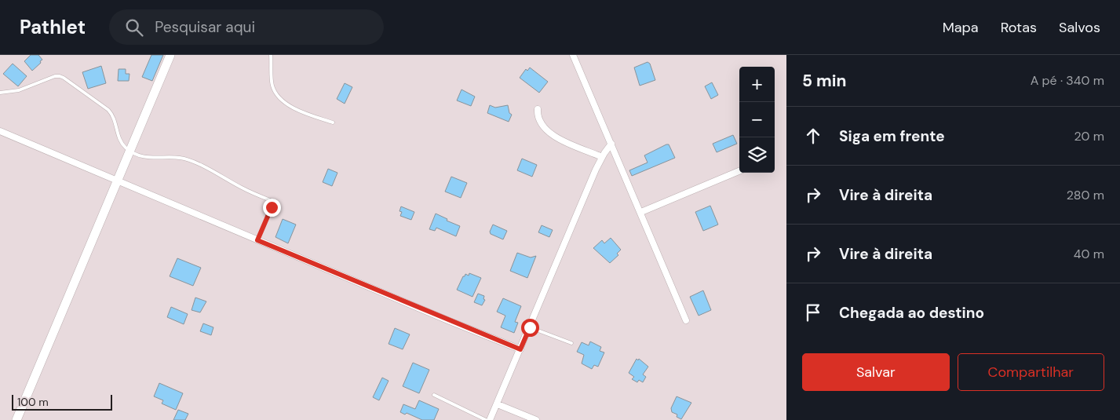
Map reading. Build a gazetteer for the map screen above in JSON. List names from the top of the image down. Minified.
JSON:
{"scale_bar":"100 m","page":{"header":"Pathlet","search":"Pesquisar aqui","nav":["Mapa","Rotas","Salvos"],"heading":["5 min","A pé · 340 m"],"map_buttons":["+","−"],"list":[["Siga em frente","20 m"],["Vire à direita","280 m"],["Vire à direita","40 m"],"Chegada ao destino"],"buttons":["Salvar","Compartilhar"],"scale":"100 m"}}
